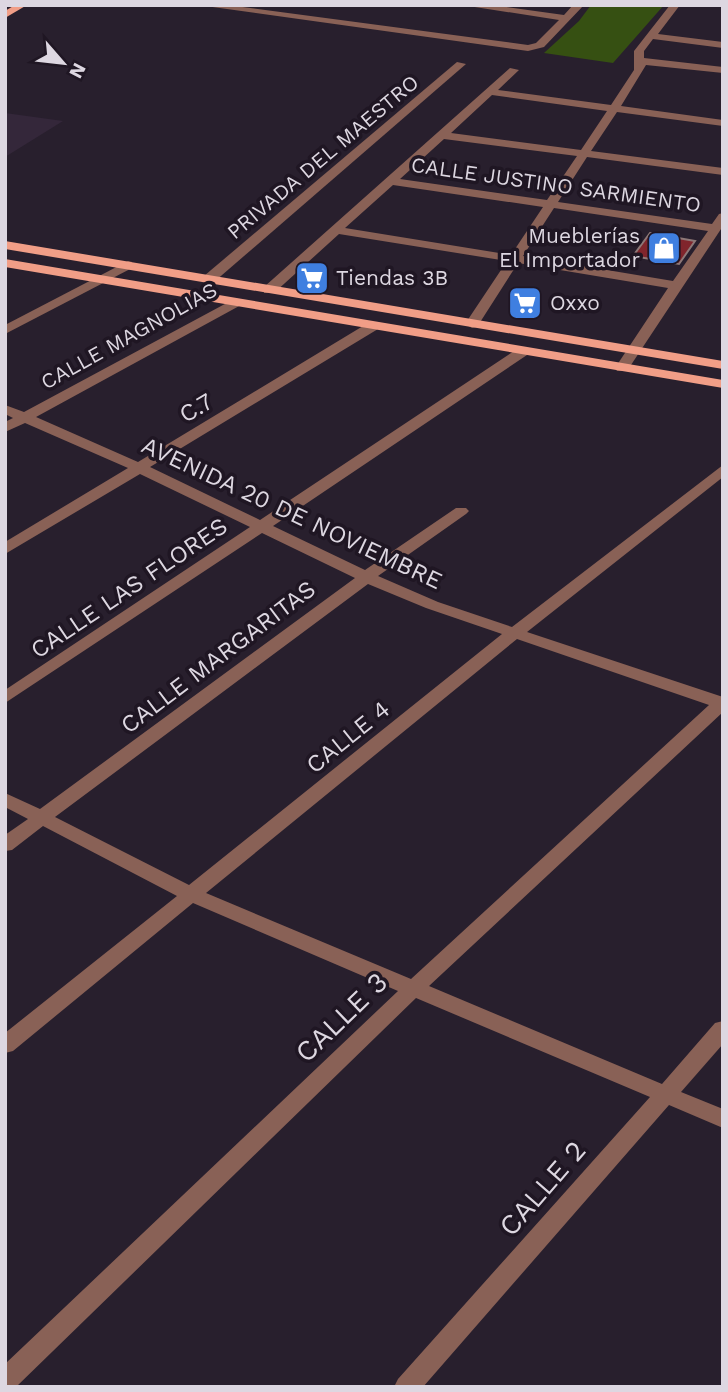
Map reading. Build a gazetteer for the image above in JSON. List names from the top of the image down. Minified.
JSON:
{"streets":{"street":["PRIVADA DEL MAESTRO","CALLE JUSTINO SARMIENTO","CALLE MAGNOLIAS","C.7","AVENIDA 20 DE NOVIEMBRE","CALLE LAS FLORES","CALLE MARGARITAS","CALLE 4","CALLE 3","CALLE 2"]},"crossings":[["CALLE MAGNOLIAS","AVENIDA 20 DE NOVIEMBRE"],["C.7","AVENIDA 20 DE NOVIEMBRE"],["AVENIDA 20 DE NOVIEMBRE","CALLE LAS FLORES"],["AVENIDA 20 DE NOVIEMBRE","CALLE MARGARITAS"],["AVENIDA 20 DE NOVIEMBRE","CALLE 4"],["AVENIDA 20 DE NOVIEMBRE","CALLE 3"]],"places":{"shop":["Mueblerías El Importador"],"supermarket":["Tiendas 3B","Oxxo"]},"north":"bottom right"}
